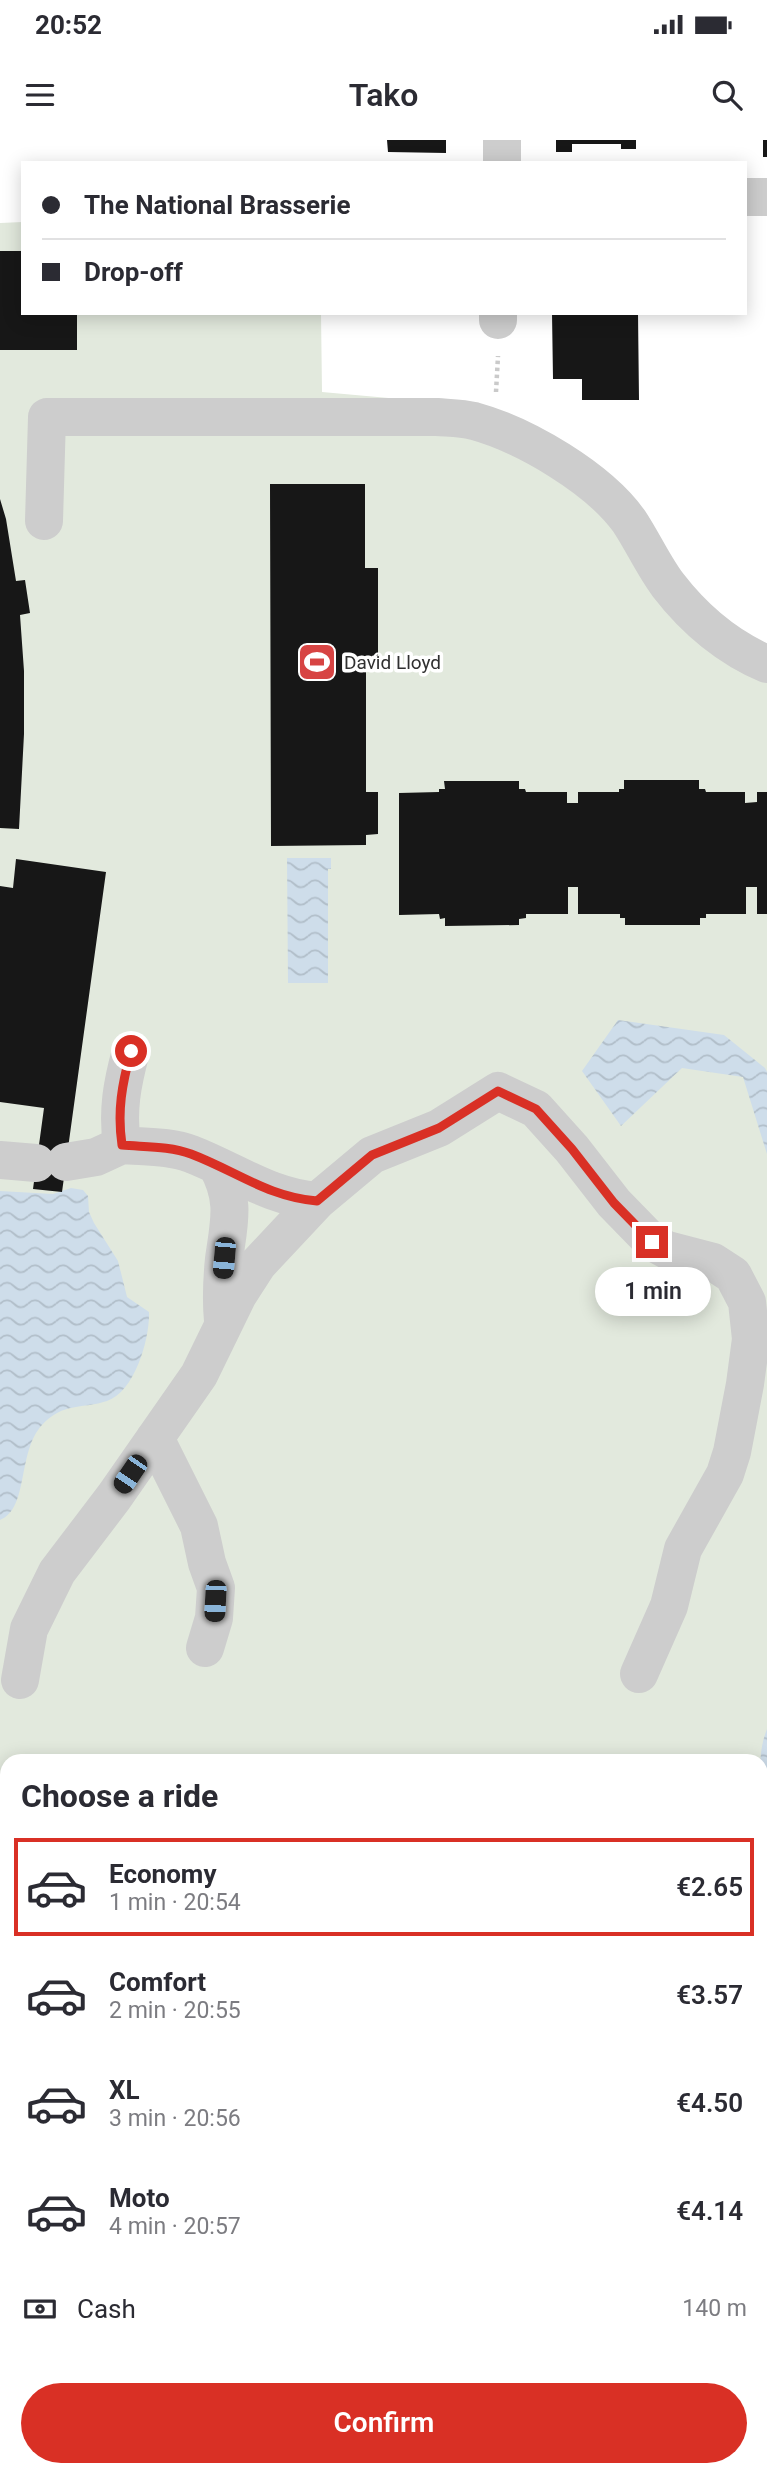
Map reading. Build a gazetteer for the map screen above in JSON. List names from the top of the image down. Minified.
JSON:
{"places":{"sports":["David Lloyd"]},"page":{"status":"20:52","header":"Tako","banner":["The National Brasserie","Drop-off"],"bubble":"1 min","heading":"Choose a ride","list":[{"name":"Economy","note":"1 min · 20:54","value":"€2.65"},{"name":"Comfort","note":"2 min · 20:55","value":"€3.57"},{"name":"XL","note":"3 min · 20:56","value":"€4.50"},{"name":"Moto","note":"4 min · 20:57","value":"€4.14"}],"pay":["Cash","140 m"],"buttons":"Confirm"}}
